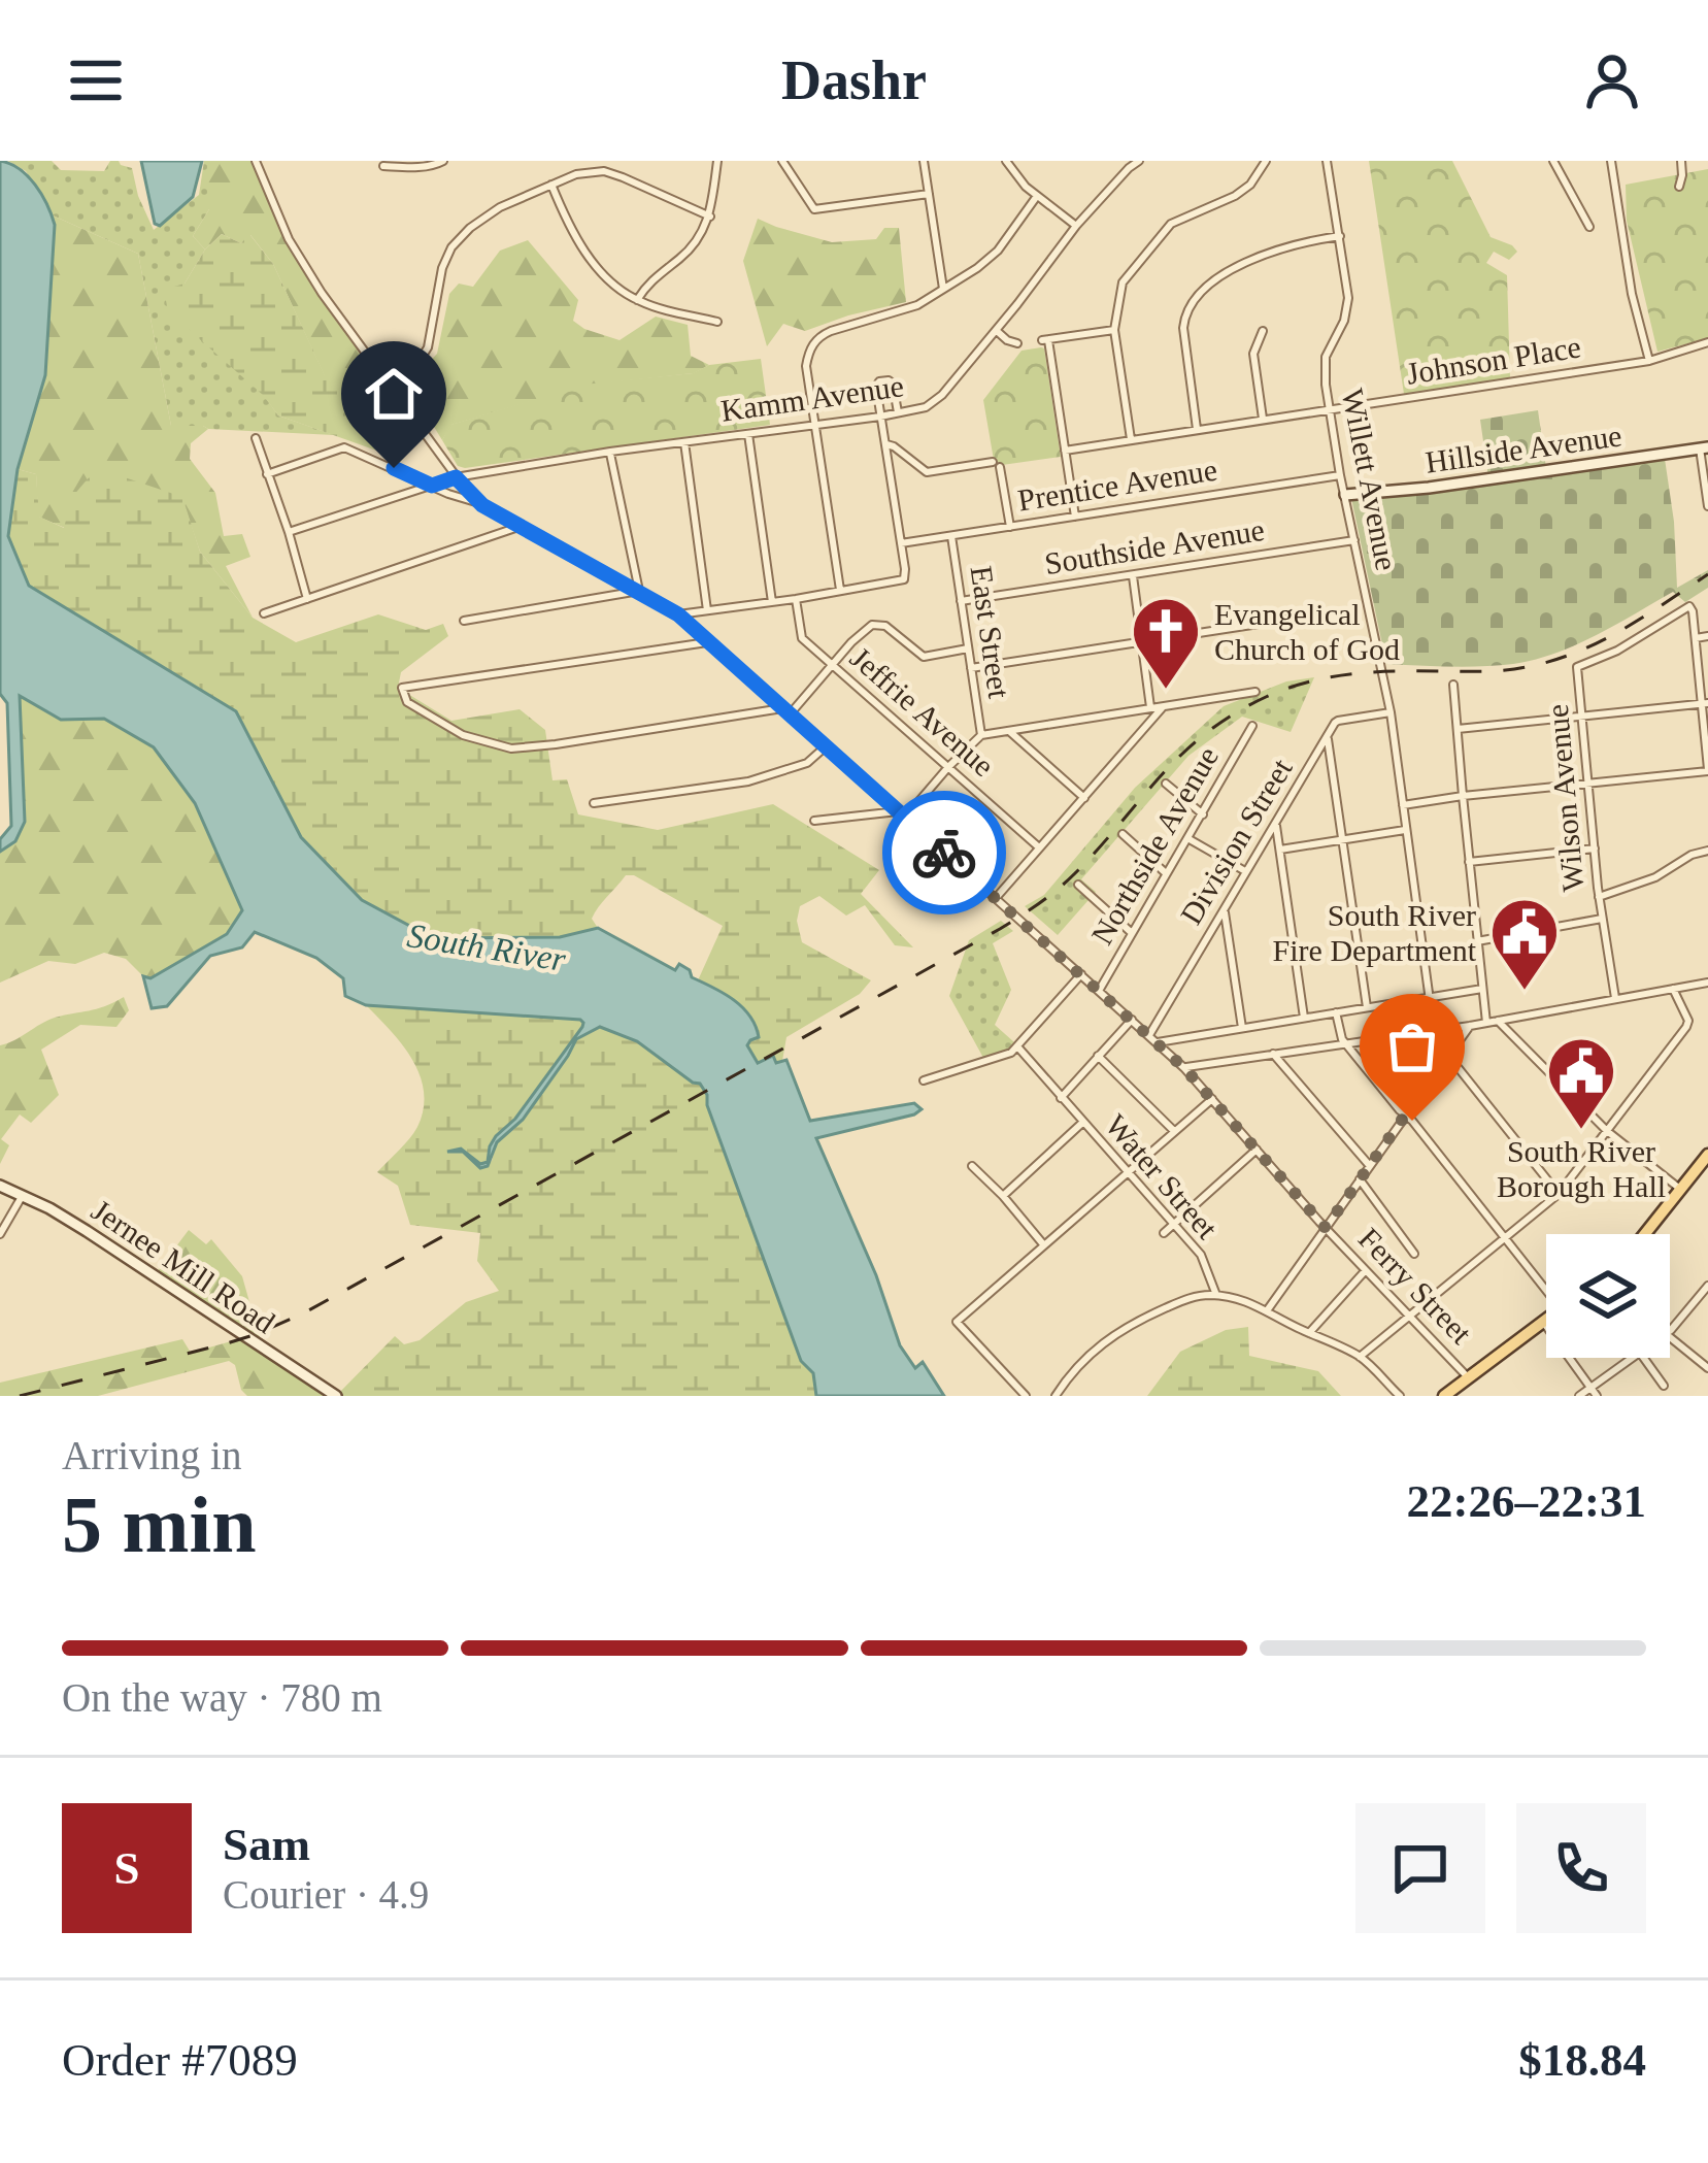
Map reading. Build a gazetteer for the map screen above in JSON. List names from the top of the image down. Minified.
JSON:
{"streets":{"street":["Johnson Place","Kamm Avenue","Hillside Avenue","Willett Avenue","Prentice Avenue","Southside Avenue","East Street","Jeffrie Avenue","Wilson Avenue","Division Street","Northside Avenue","Water Street","Jernee Mill Road","Ferry Street"]},"crossings":[["Johnson Place","Willett Avenue"],["Hillside Avenue","Willett Avenue"],["Willett Avenue","Prentice Avenue"],["Willett Avenue","Southside Avenue"],["Willett Avenue","Division Street"],["Prentice Avenue","East Street"],["Southside Avenue","East Street"],["Division Street","Ferry Street"],["Northside Avenue","Ferry Street"]],"water":["South River"],"places":{"church":["Evangelical Church of God"],"public building":["South River Fire Department","South River Borough Hall"]},"page":{"header":"Dashr","heading":["5 min","Arriving in","22:26–22:31"],"panel":["Sam","Courier · 4.9","Order #7089","$18.84"],"bar":"On the way · 780 m","round":"S"}}
